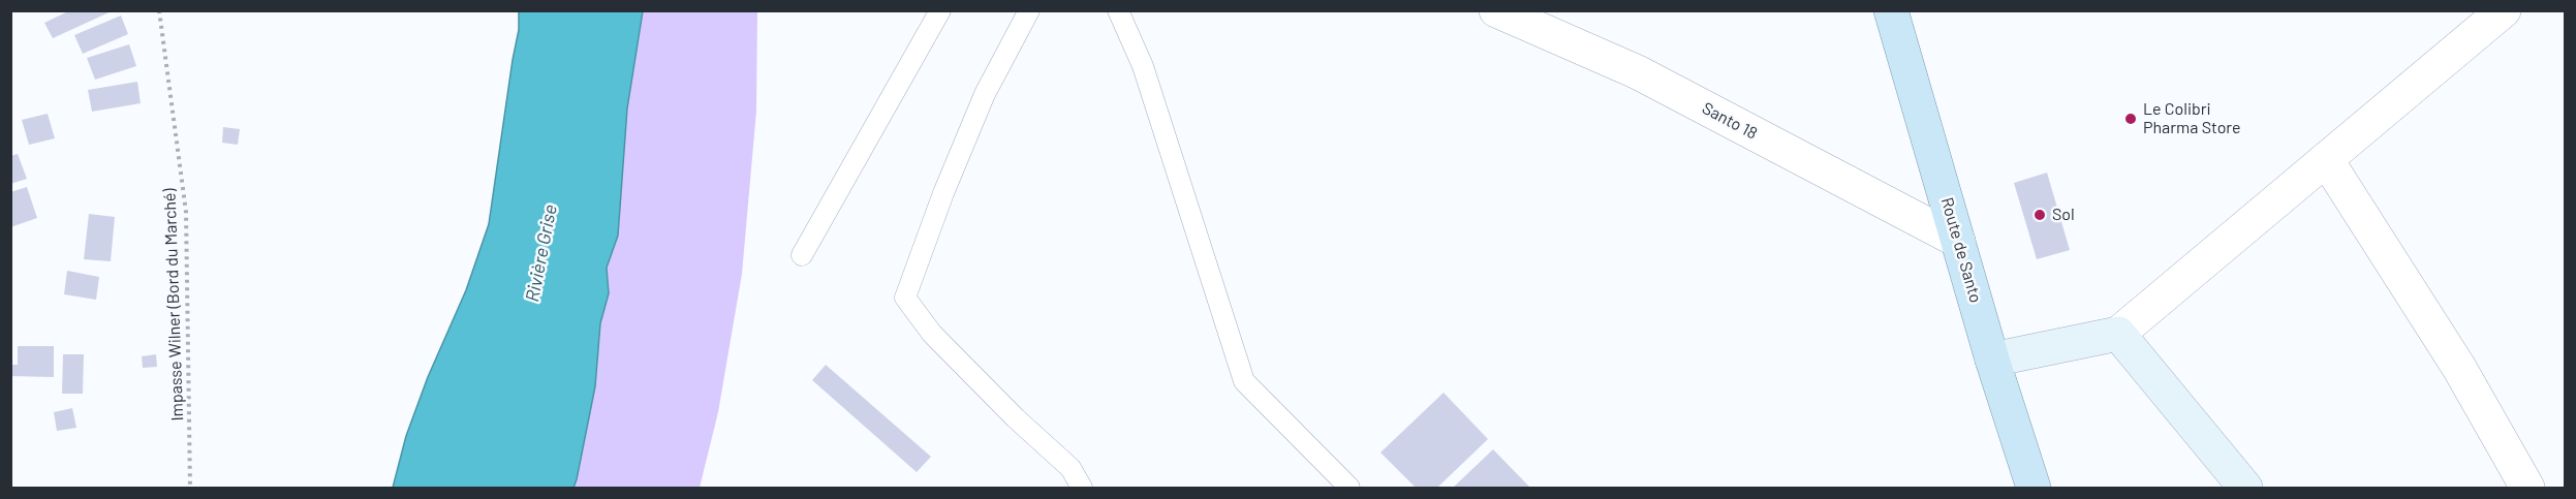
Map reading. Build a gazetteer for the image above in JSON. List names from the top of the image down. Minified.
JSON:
{"streets":{"main road":["Route de Santo"],"street":["Santo 18"],"path":["Impasse Wilner (Bord du Marché)"]},"crossings":[["Santo 18","Route de Santo"]],"water":["Rivière Grise"],"places":["Le Colibri Pharma Store","Sol"]}
